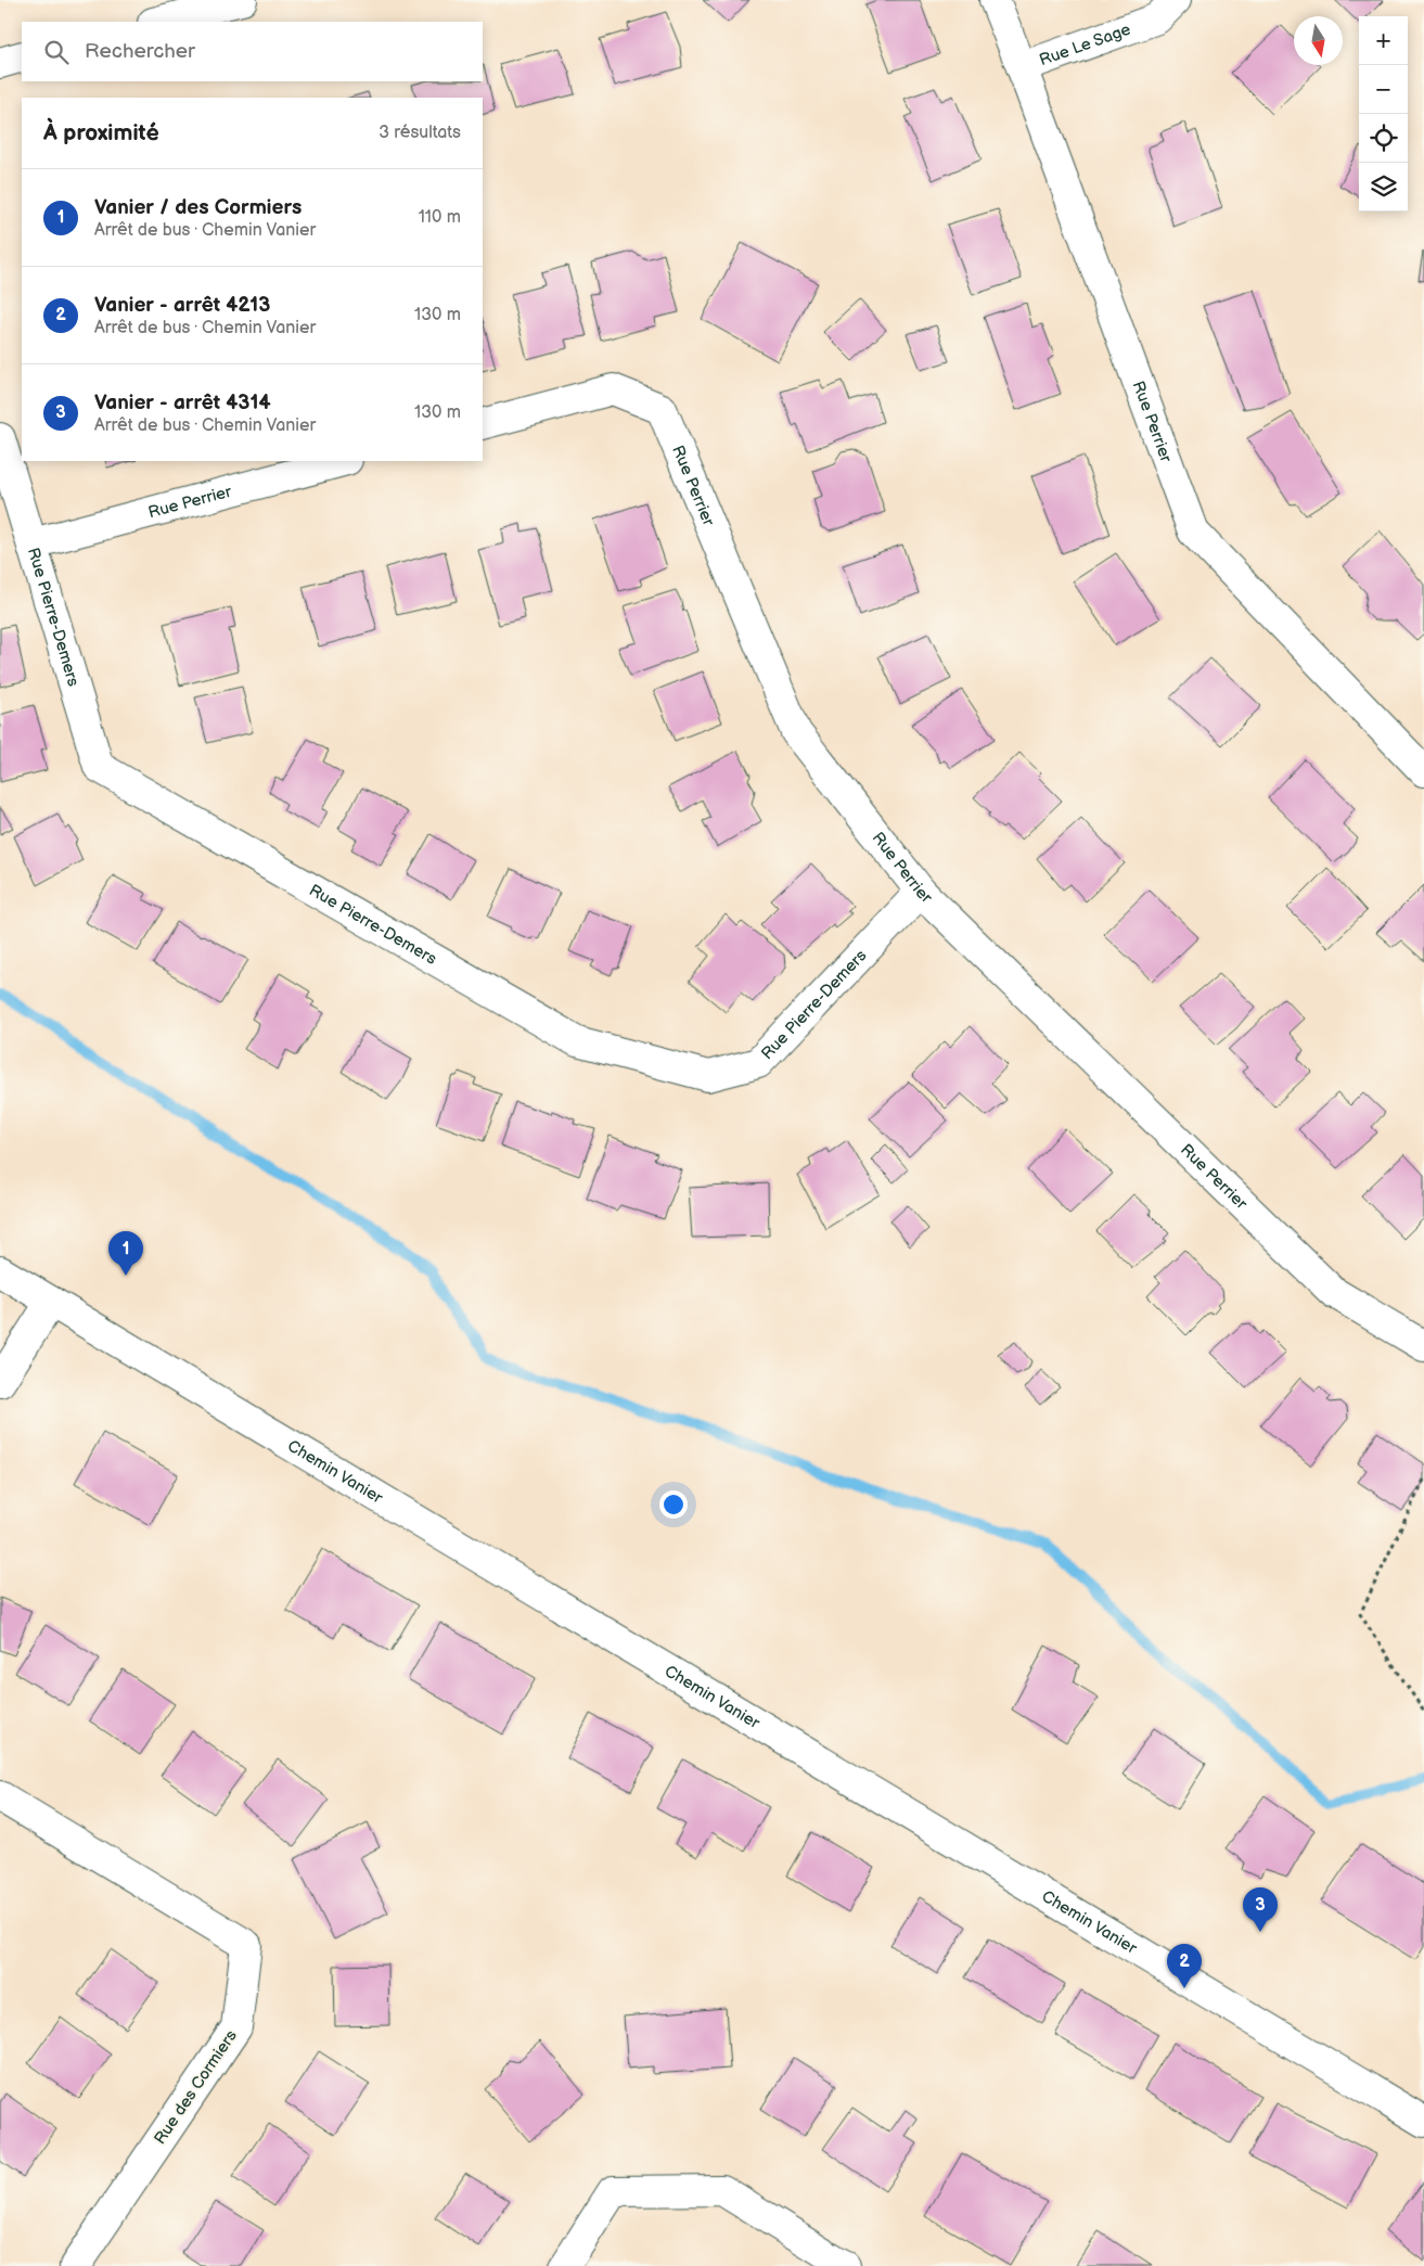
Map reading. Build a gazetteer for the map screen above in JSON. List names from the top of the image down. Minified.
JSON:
{"streets":{"street":["Rue Le Sage","Rue Perrier","Rue Pierre-Demers","Chemin Vanier","Rue des Cormiers"]},"crossings":[["Rue Le Sage","Rue Perrier"],["Rue Perrier","Rue Pierre-Demers"]],"north":"bottom","page":{"map_buttons":["+","−"],"search":"Rechercher","heading":["À proximité","3 résultats"],"list":[{"mark":"1","name":"Vanier / des Cormiers","note":"Arrêt de bus · Chemin Vanier","value":"110 m"},{"mark":"2","name":"Vanier - arrêt 4213","note":"Arrêt de bus · Chemin Vanier","value":"130 m"},{"mark":"3","name":"Vanier - arrêt 4314","note":"Arrêt de bus · Chemin Vanier","value":"130 m"}],"pins":["1","3","2"]}}
